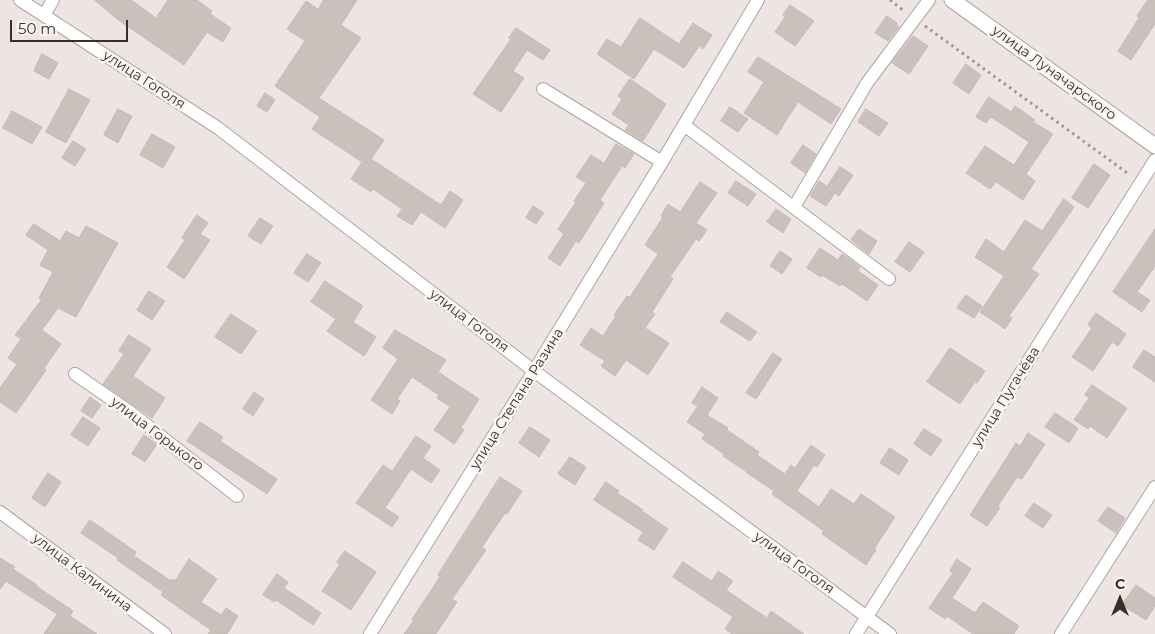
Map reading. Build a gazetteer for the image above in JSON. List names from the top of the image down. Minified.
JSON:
{"streets":{"main road":["улица Луначарского"],"street":["улица Гоголя","улица Пугачёва","улица Степана Разина","улица Горького","улица Калинина"]},"crossings":[["улица Гоголя","улица Пугачёва"],["улица Гоголя","улица Степана Разина"]],"scale_bar":"50 m","north":"top"}
